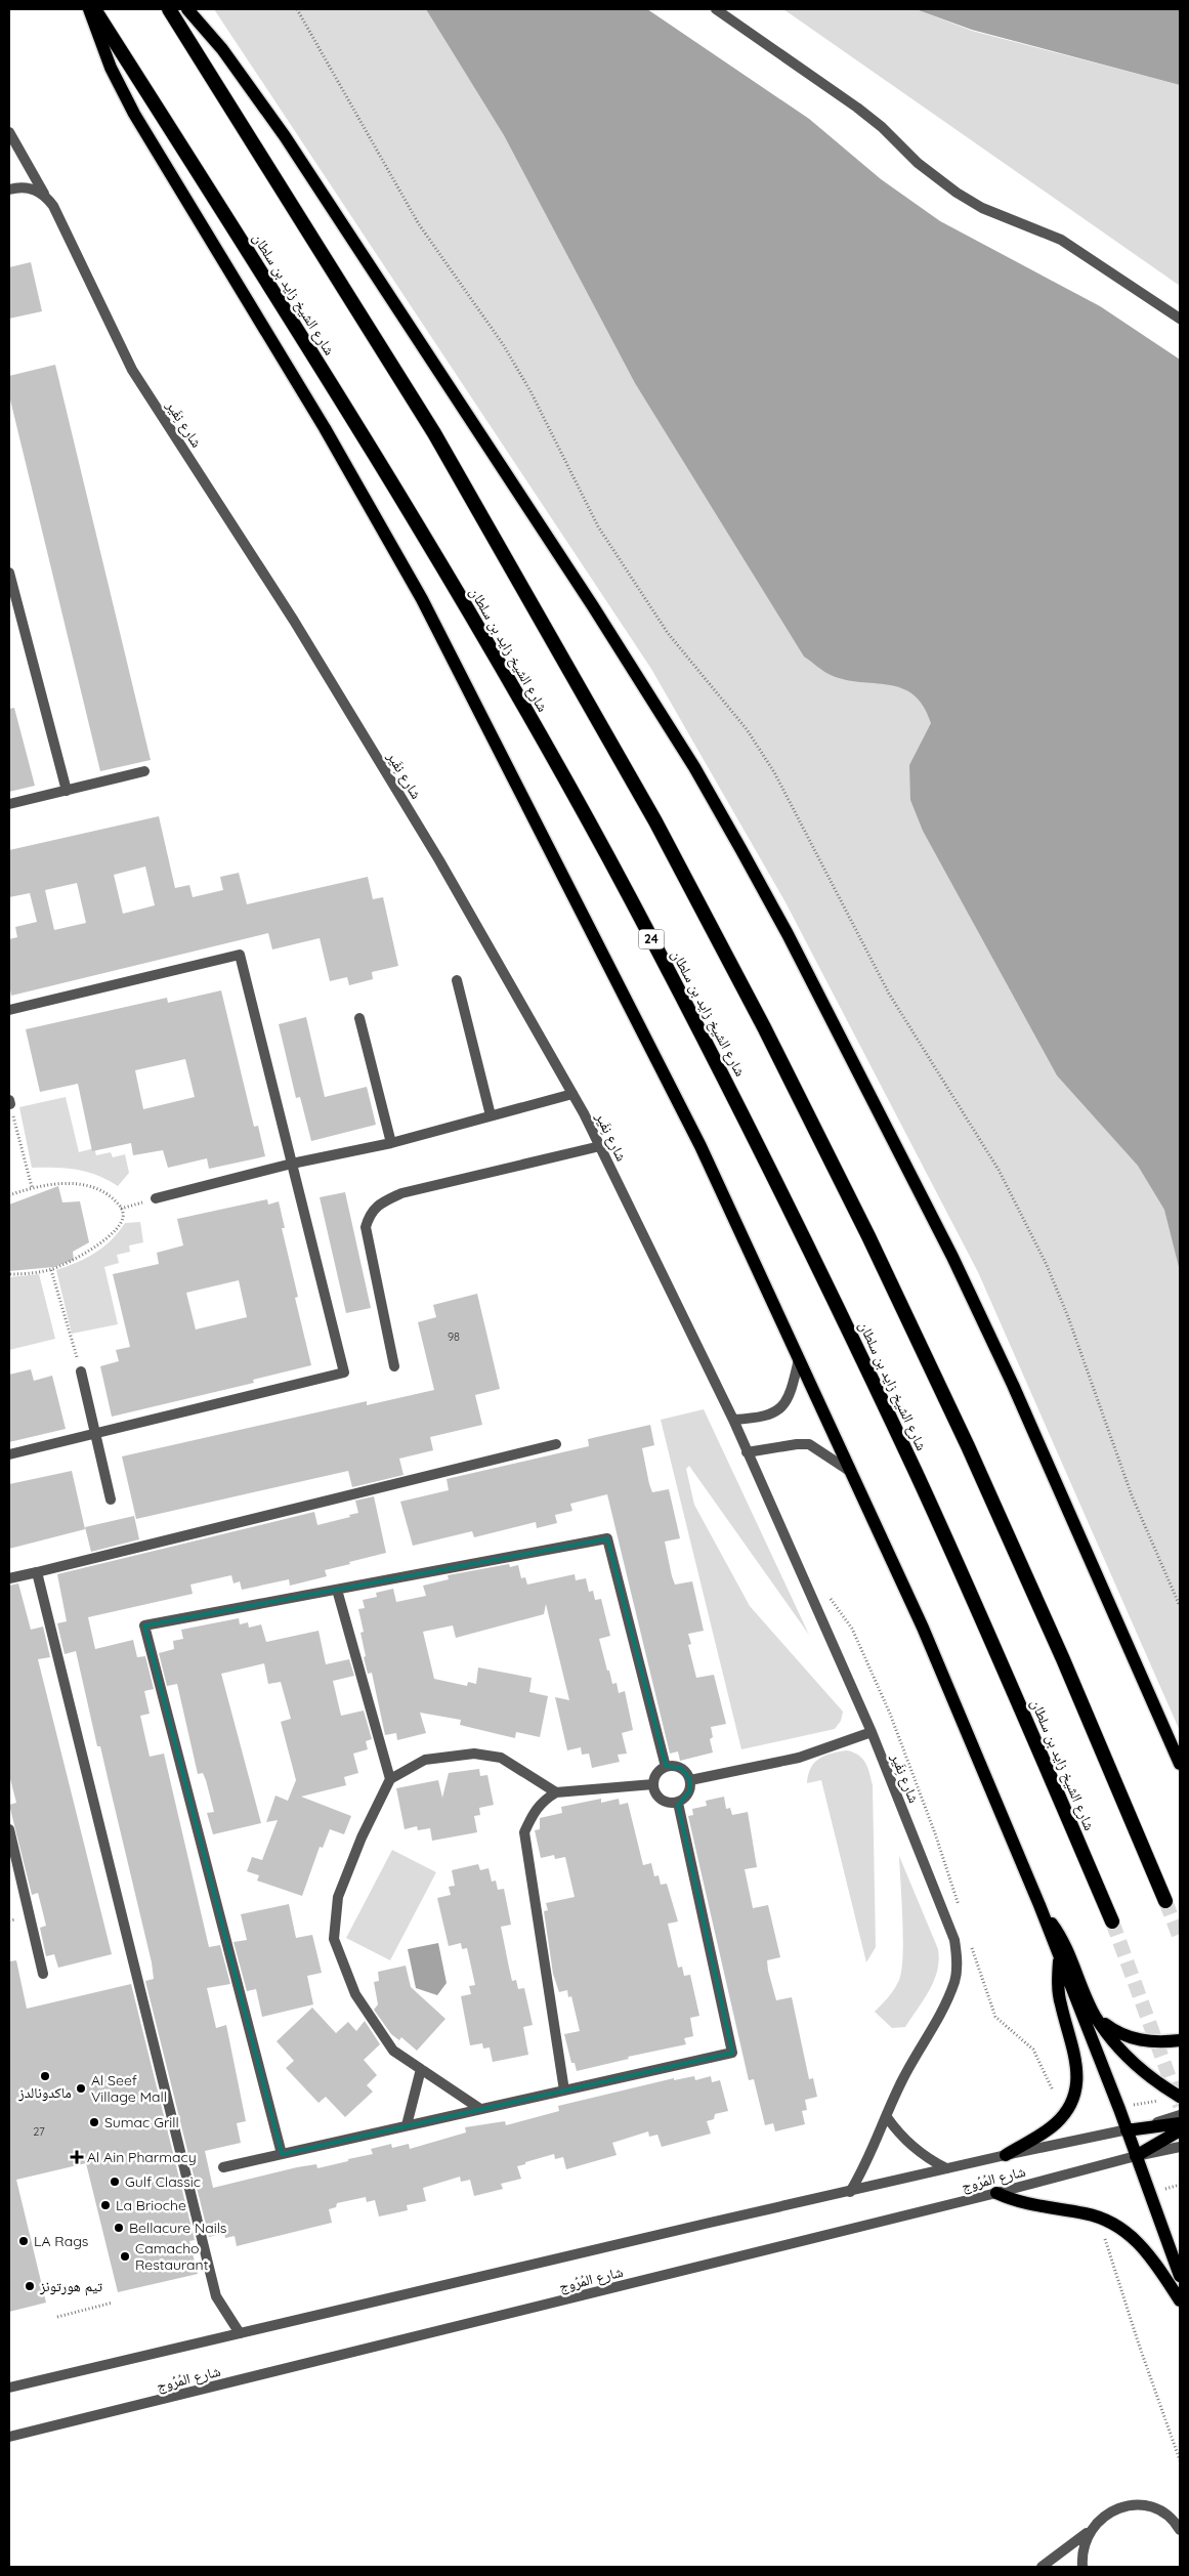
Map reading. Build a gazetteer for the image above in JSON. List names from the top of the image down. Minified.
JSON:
{"streets":{"highway":["شارع الشيخ زايد بن سلطان","24"],"street":["شارع نِفَير","شارع المُرُوج"]},"crossings":[["شارع نِفَير","شارع المُرُوج"]],"places":{"other":["ماكدونالدز","Al Seef Village Mall","Sumac Grill","Gulf Classic","La Brioche","Bellacure Nails","LA Rags","Camacho Restaurant","تيم هورتونز"],"health":["Al Ain Pharmacy"]},"house_numbers":["98","27"]}
